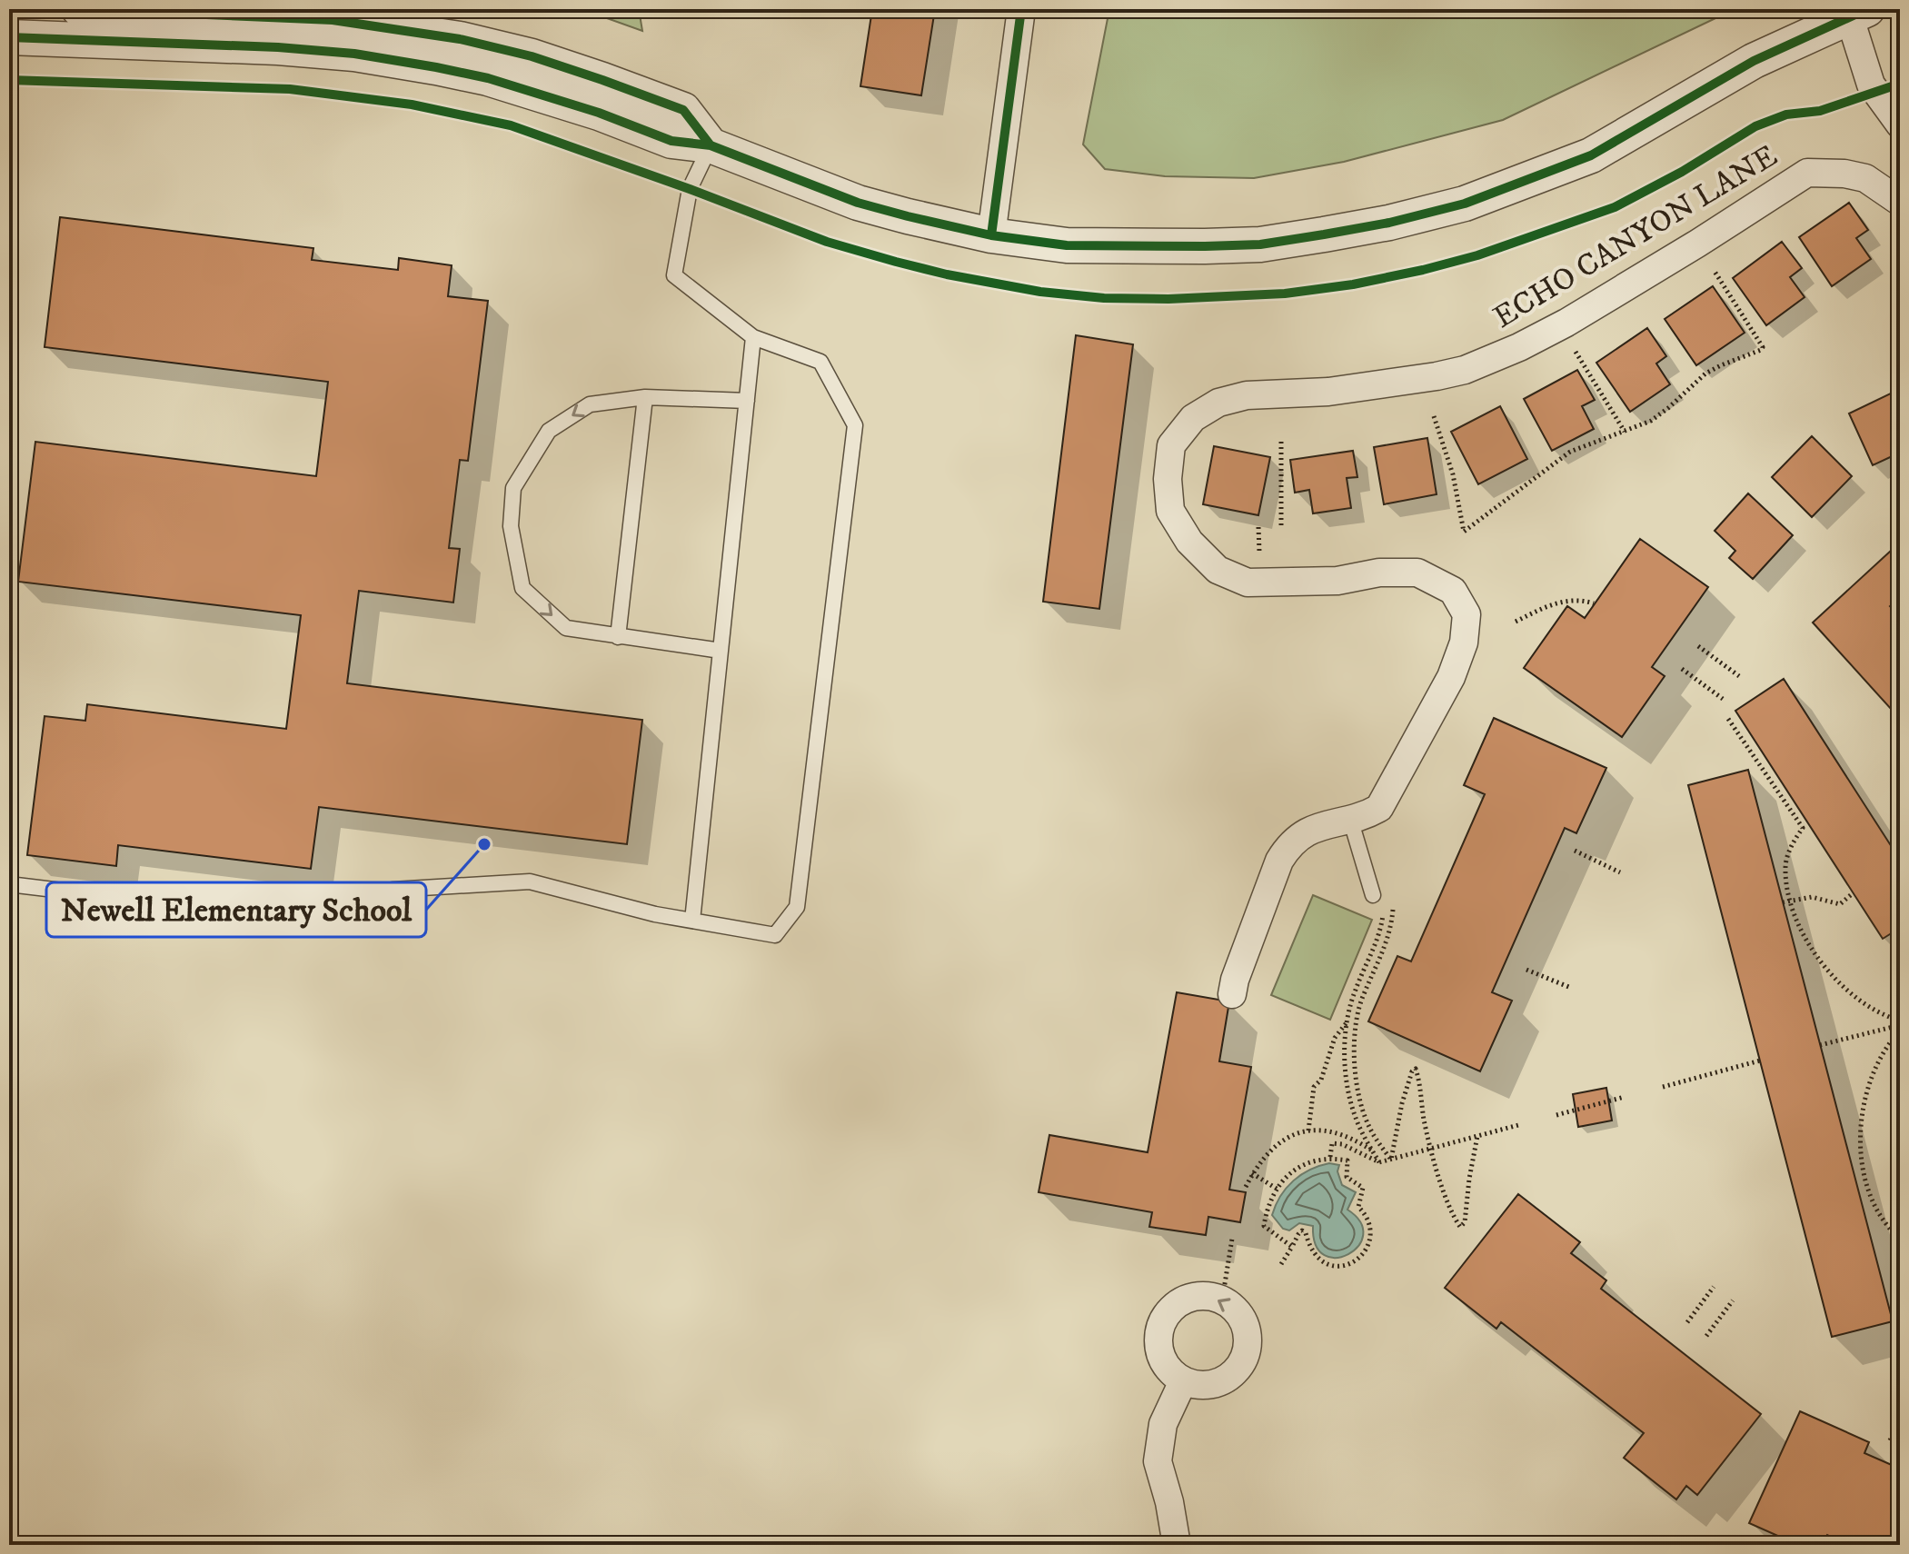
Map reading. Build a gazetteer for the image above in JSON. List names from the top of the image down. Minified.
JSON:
{"streets":{"street":["ECHO CANYON LANE"]},"places":["Newell Elementary School"]}
